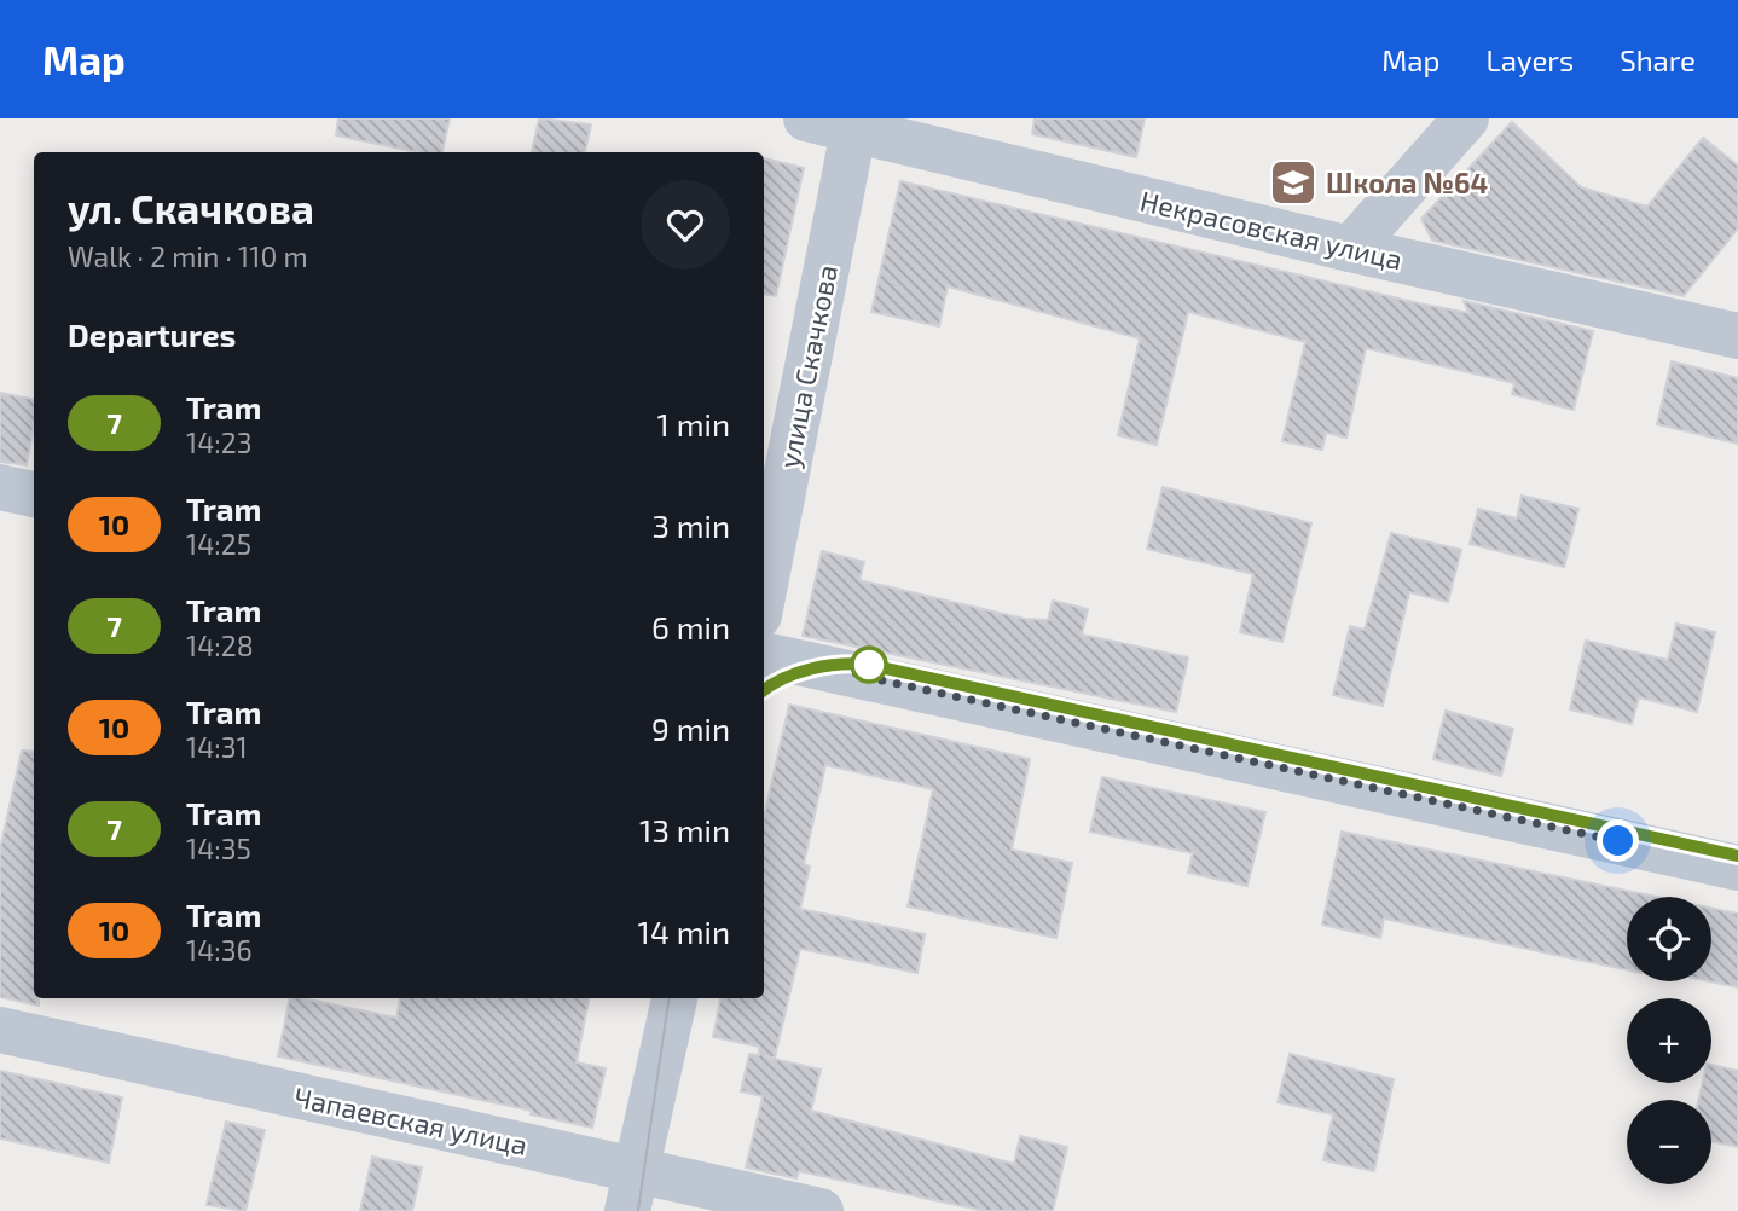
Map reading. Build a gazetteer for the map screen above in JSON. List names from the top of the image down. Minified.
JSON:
{"streets":{"street":["Некрасовская улица","улица Скачкова","Чапаевская улица"]},"crossings":[["Некрасовская улица","улица Скачкова"]],"places":{"school or university":["Школа №64"]},"lines":["tram line 7"],"page":{"header":"Map","nav":["Map","Layers","Share"],"heading":[["ул. Скачкова","Walk · 2 min · 110 m"],"Departures"],"list":[{"mark":"7","name":"Tram","note":"14:23","value":"1 min"},{"mark":"10","name":"Tram","note":"14:25","value":"3 min"},{"mark":"7","name":"Tram","note":"14:28","value":"6 min"},{"mark":"10","name":"Tram","note":"14:31","value":"9 min"},{"mark":"7","name":"Tram","note":"14:35","value":"13 min"},{"mark":"10","name":"Tram","note":"14:36","value":"14 min"}],"map_buttons":["+","−"]}}
